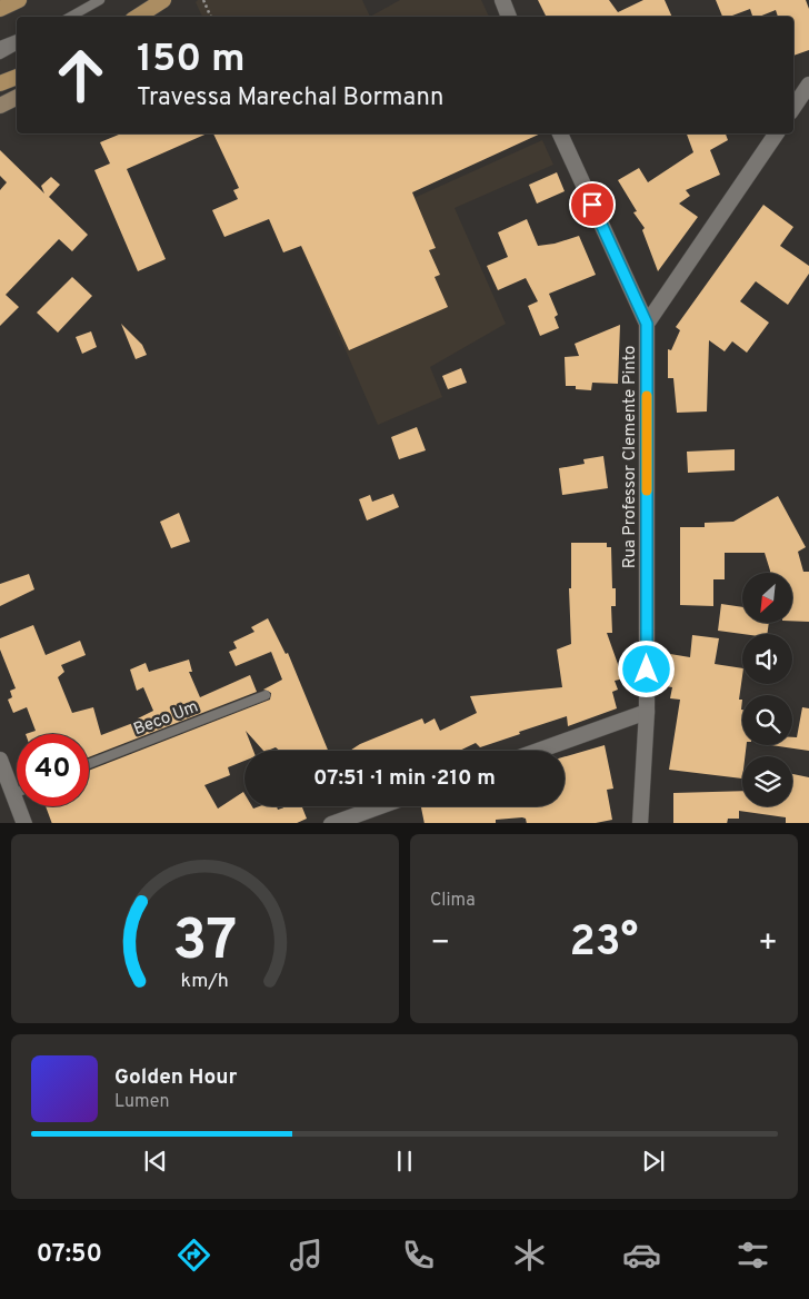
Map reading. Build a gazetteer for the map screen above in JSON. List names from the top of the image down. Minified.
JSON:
{"streets":{"street":["Rua Professor Clemente Pinto"],"lane":["Beco Um"]},"north":"bottom left","page":{"turn":["150 m","Travessa Marechal Bormann"],"limit":"40","trip":"07:51 · 1 min · 210 m","tile":"Clima","heat":["−","23°","+"],"song":["Golden Hour","Lumen"],"tabs":"07:50","gauge":["37","km/h"]}}
